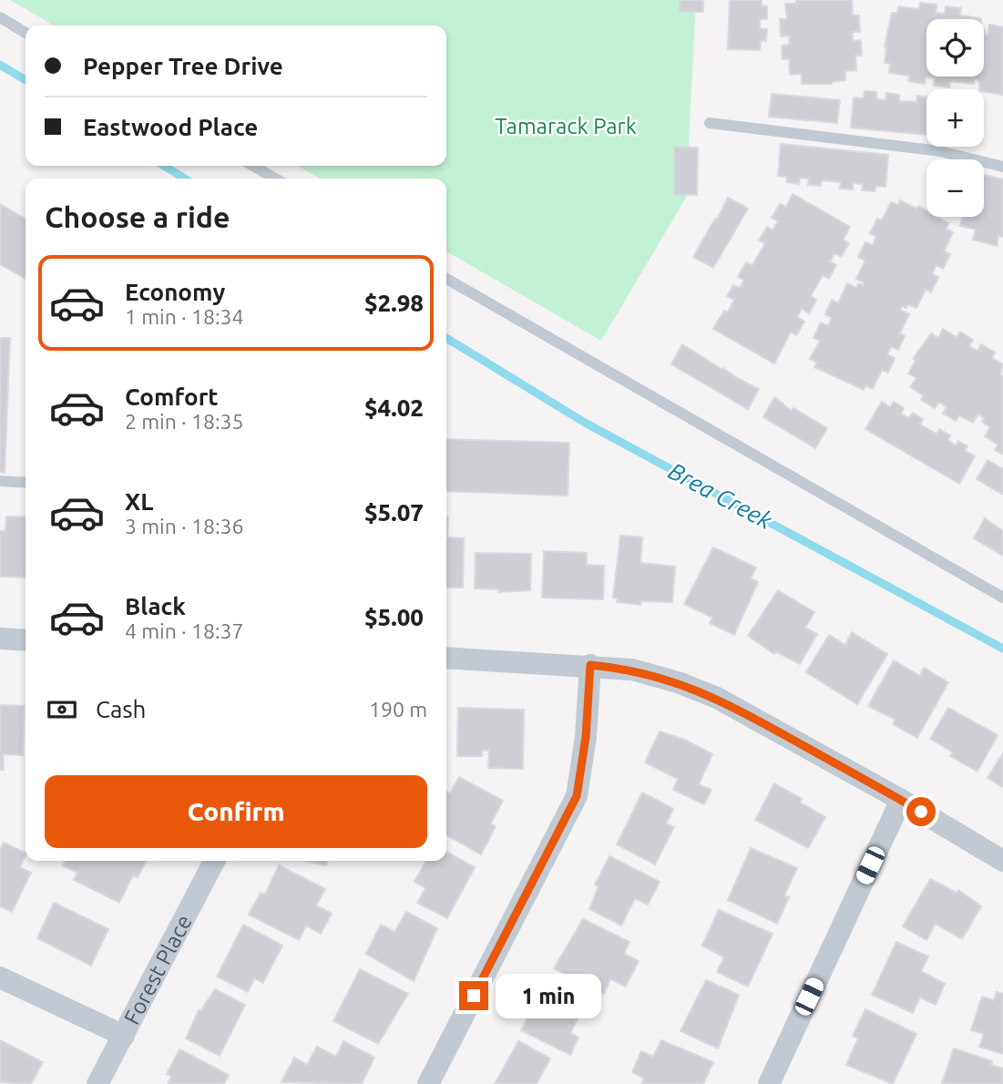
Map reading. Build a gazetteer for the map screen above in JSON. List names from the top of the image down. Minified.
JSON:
{"streets":{"street":["Forest Place"]},"water":["Brea Creek"],"parks":["Tamarack Park"],"page":{"map_buttons":["+","−"],"banner":["Pepper Tree Drive","Eastwood Place"],"heading":"Choose a ride","list":[{"name":"Economy","note":"1 min · 18:34","value":"$2.98"},{"name":"Comfort","note":"2 min · 18:35","value":"$4.02"},{"name":"XL","note":"3 min · 18:36","value":"$5.07"},{"name":"Black","note":"4 min · 18:37","value":"$5.00"}],"pay":["Cash","190 m"],"buttons":"Confirm","bubble":"1 min"}}
